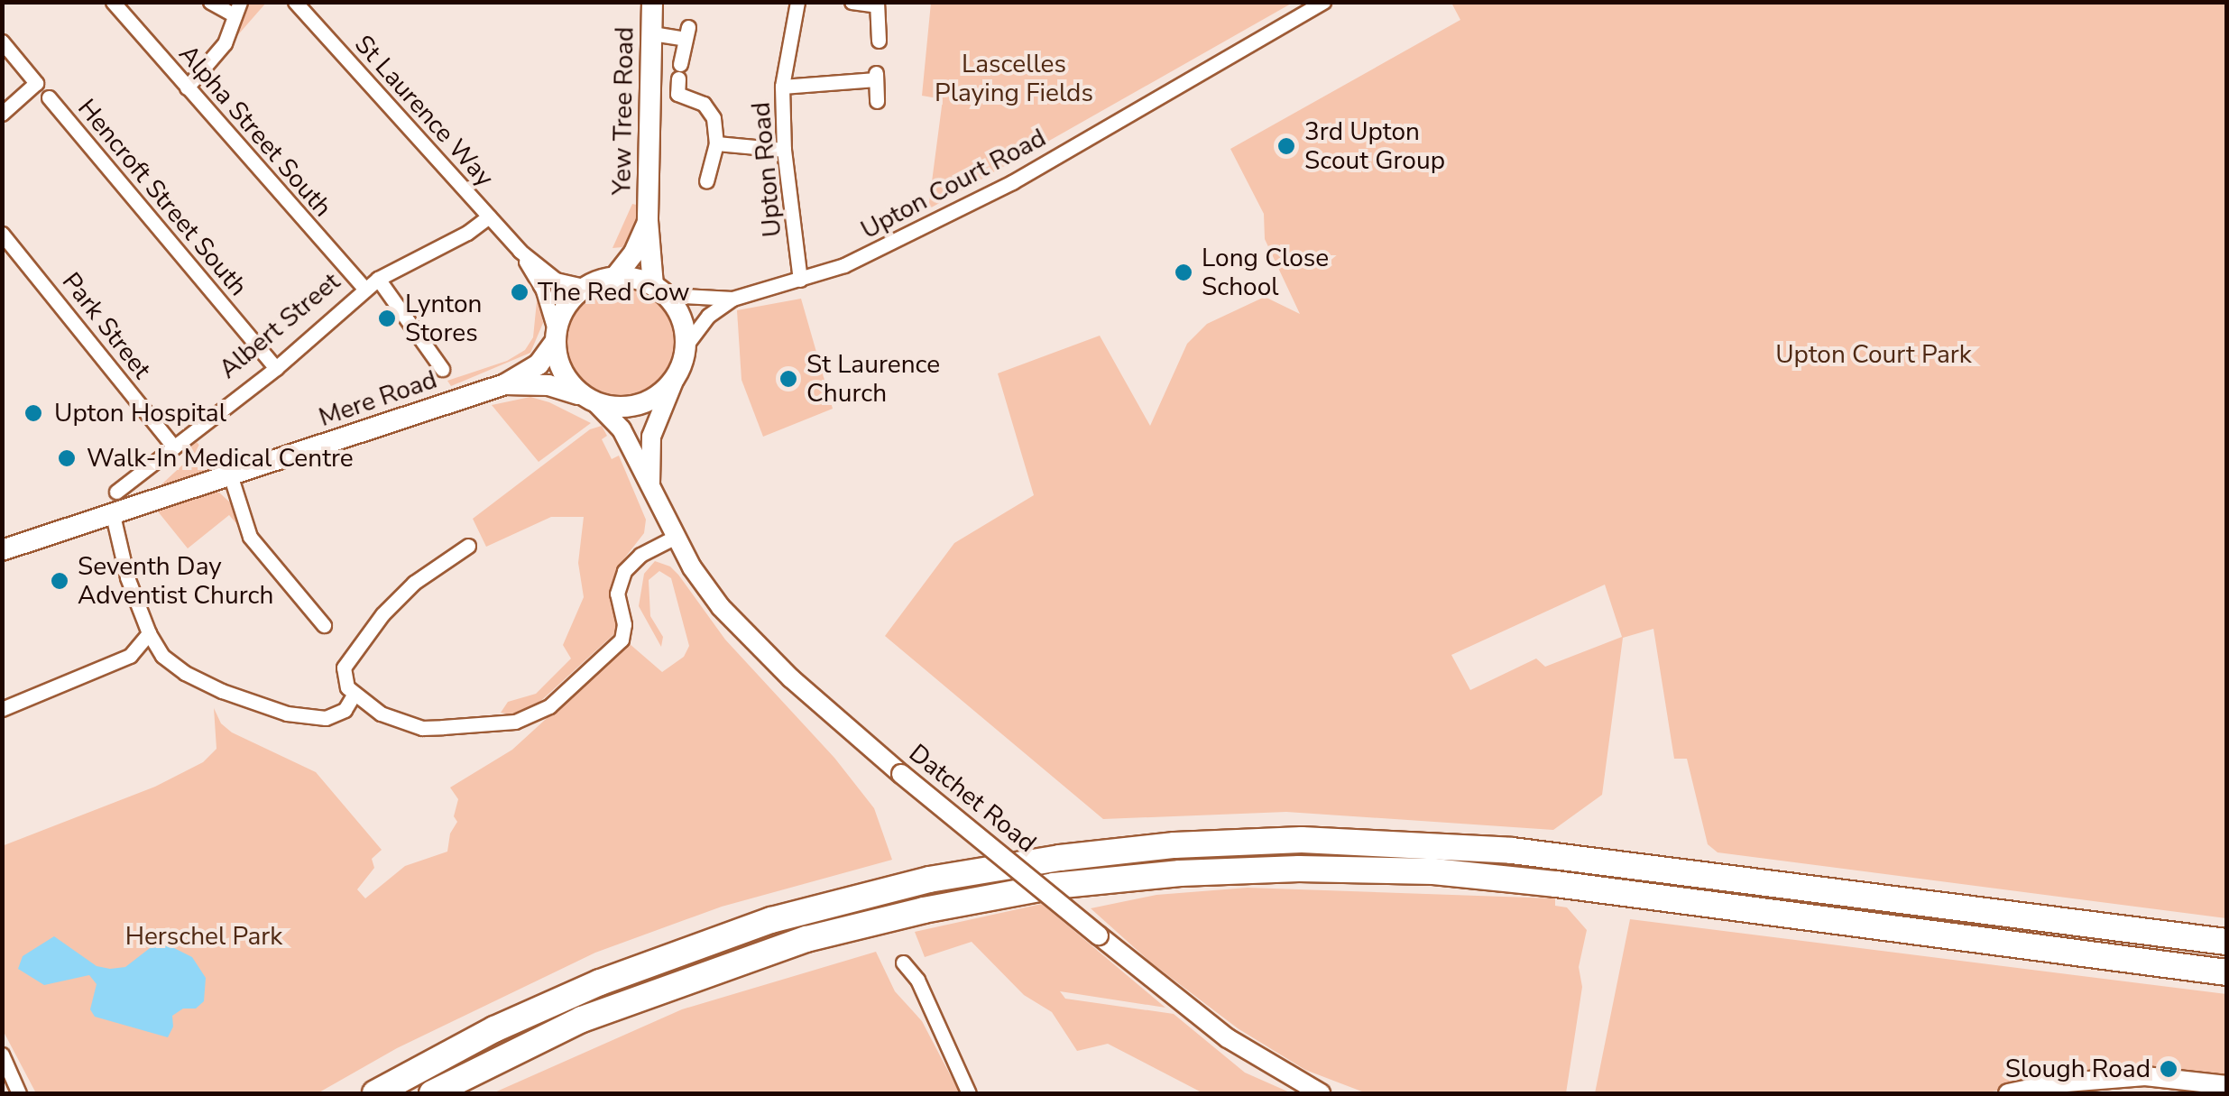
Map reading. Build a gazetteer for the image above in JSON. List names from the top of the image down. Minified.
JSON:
{"streets":{"main road":["Yew Tree Road","Mere Road","Datchet Road"],"street":["St Laurence Way","Alpha Street South","Upton Road","Upton Court Road","Hencroft Street South","Park Street","Albert Street"]},"crossings":[["St Laurence Way","Yew Tree Road"],["St Laurence Way","Upton Court Road"],["St Laurence Way","Albert Street"],["St Laurence Way","Datchet Road"],["Yew Tree Road","Upton Court Road"],["Yew Tree Road","Datchet Road"],["Alpha Street South","Albert Street"],["Upton Road","Upton Court Road"],["Upton Court Road","Datchet Road"],["Hencroft Street South","Albert Street"],["Park Street","Albert Street"]],"parks":["Lascelles Playing Fields","Upton Court Park","Herschel Park"],"places":["3rd Upton Scout Group","Long Close School","The Red Cow","Lynton Stores","St Laurence Church","Upton Hospital","Walk-In Medical Centre","Seventh Day Adventist Church","Slough Road"]}
